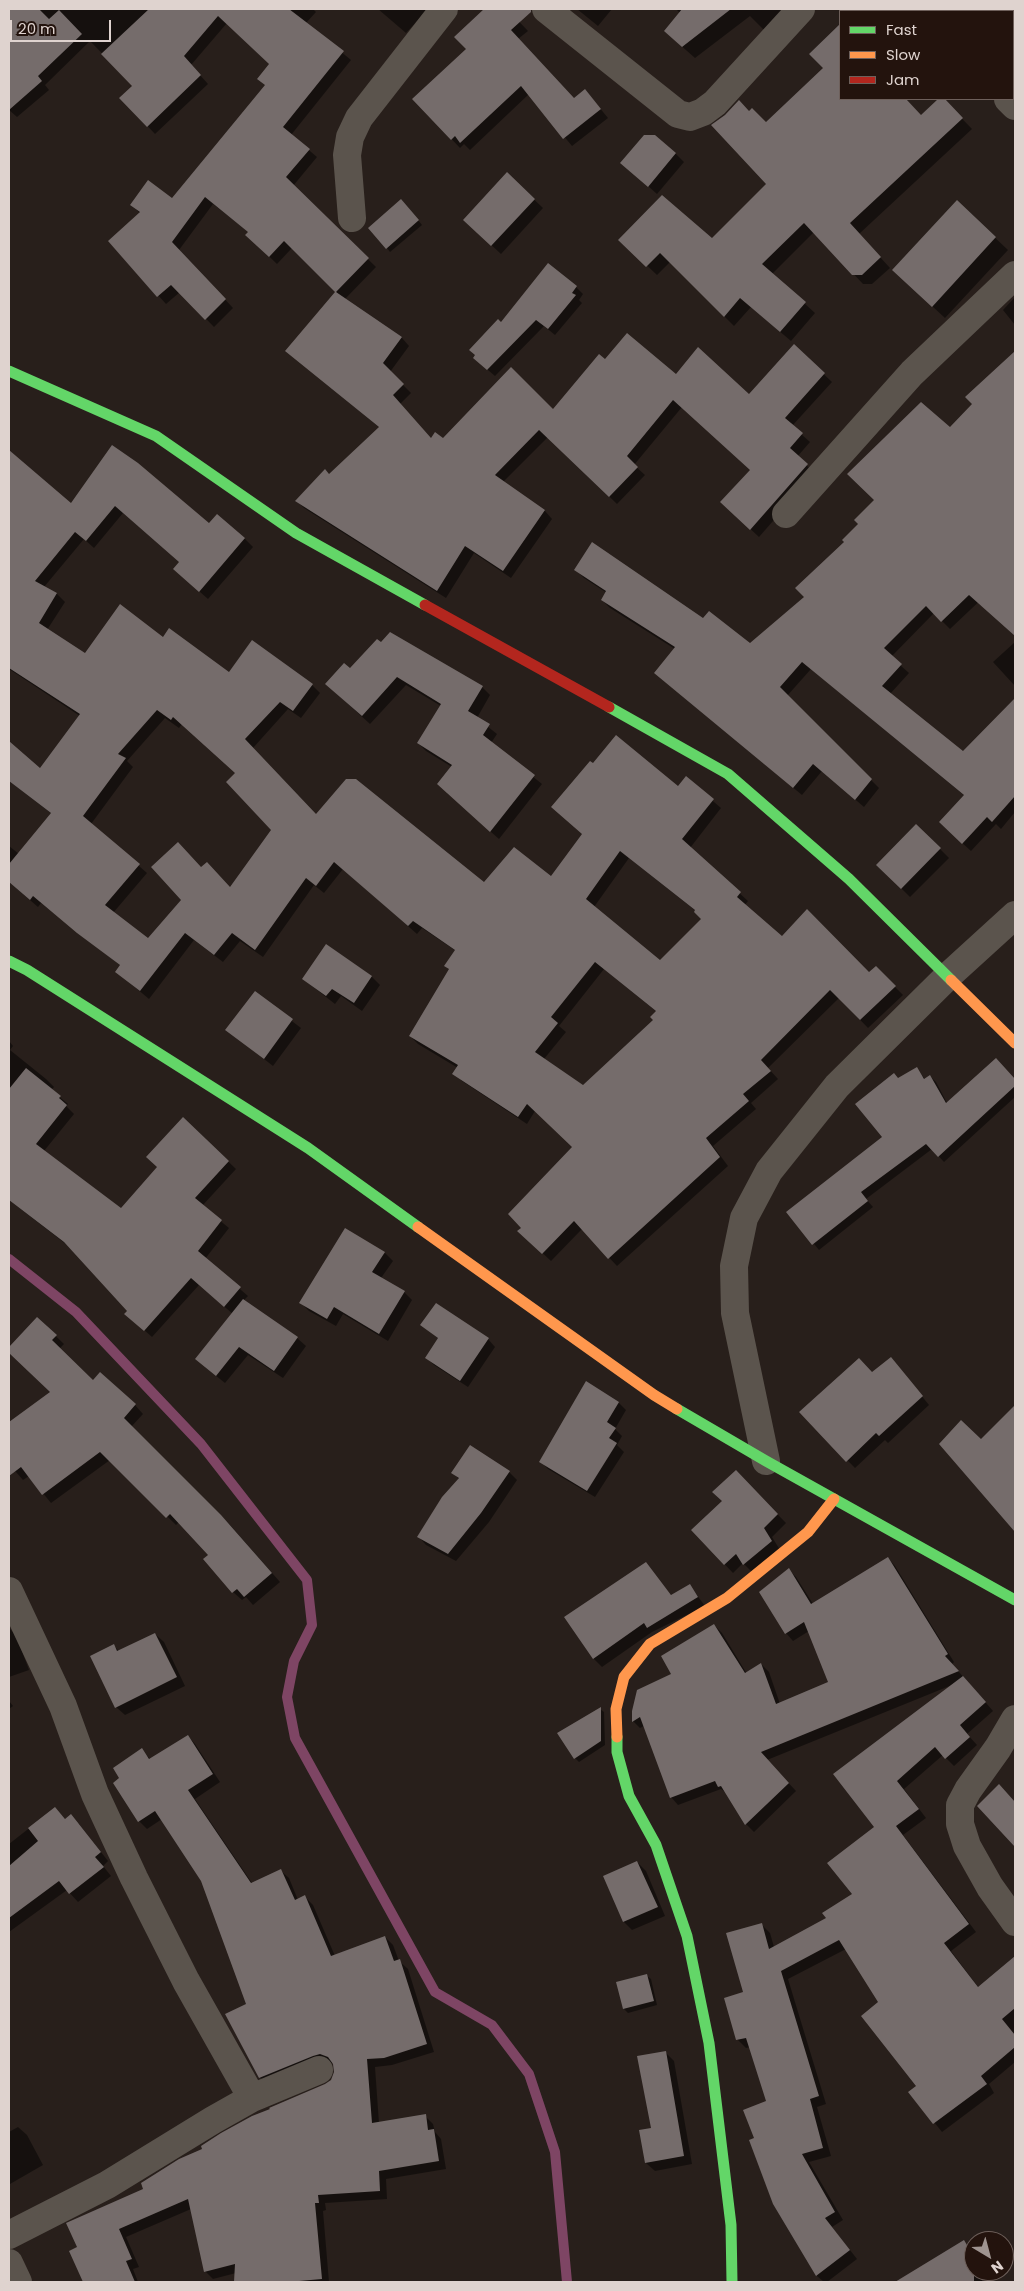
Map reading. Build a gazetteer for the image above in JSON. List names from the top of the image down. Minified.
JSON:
{"legend":["Fast","Slow","Jam"],"scale_bar":"20 m","north":"bottom right"}
